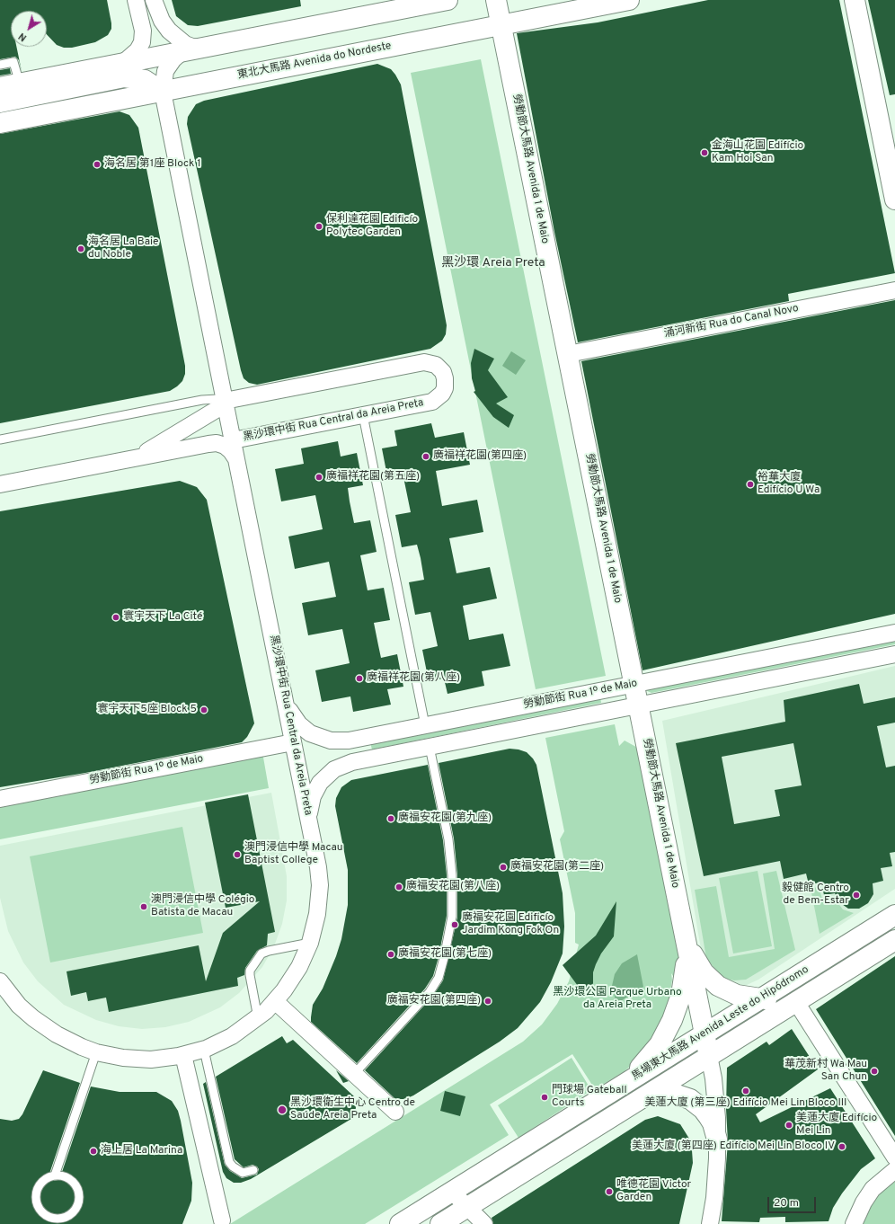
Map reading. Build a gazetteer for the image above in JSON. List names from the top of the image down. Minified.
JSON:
{"streets":{"main road":["東北大馬路 Avenida do Nordeste","勞動節大馬路 Avenida 1 de Maio","馬場東大馬路 Avenida Leste do Hipódromo"],"street":["涌河新街 Rua do Canal Novo","黑沙環中街 Rua Central da Areia Preta","勞動節街 Rua 1º de Maio"]},"crossings":[["東北大馬路 Avenida do Nordeste","勞動節大馬路 Avenida 1 de Maio"],["東北大馬路 Avenida do Nordeste","黑沙環中街 Rua Central da Areia Preta"],["勞動節大馬路 Avenida 1 de Maio","涌河新街 Rua do Canal Novo"],["勞動節大馬路 Avenida 1 de Maio","勞動節街 Rua 1º de Maio"],["勞動節大馬路 Avenida 1 de Maio","馬場東大馬路 Avenida Leste do Hipódromo"],["黑沙環中街 Rua Central da Areia Preta","勞動節街 Rua 1º de Maio"]],"districts":["黑沙環 Areia Preta"],"parks":["黑沙環公園 Parque Urbano da Areia Preta"],"places":["金海山花園 Edifício Kam Hoi San","海名居 第1座 Block 1","保利達花園 Edificío Polytec Garden","海名居 La Baie du Noble","廣福祥花園(第四座)","廣福祥花園(第五座)","裕華大廈 Edifício U Wa","寰宇天下 La Cité","廣福祥花園(第八座)","寰宇天下5座 Block 5","廣福安花園(第九座)","澳門浸信中學 Macau Baptist College","廣福安花園(第二座)","廣福安花園(第八座)","毅健館 Centro de Bem-Estar","澳門浸信中學 Colégio Batista de Macau","廣福安花園 Edificío Jardim Kong Fok On","廣福安花園(第七座)","廣福安花園(第四座)","華茂新村 Wa Mau San Chun","美蓮大廈 (第三座) Edifício Mei Lin Bloco III","門球場 Gateball Courts","黑沙環衛生中心 Centro de Saúde Areia Preta","美蓮大廈 Edifício Mei Lin","美蓮大廈 (第四座) Edifício Mei Lin Bloco IV","海上居 La Marina","唯德花園 Victor Garden"],"scale_bar":"20 m","north":"bottom left"}
